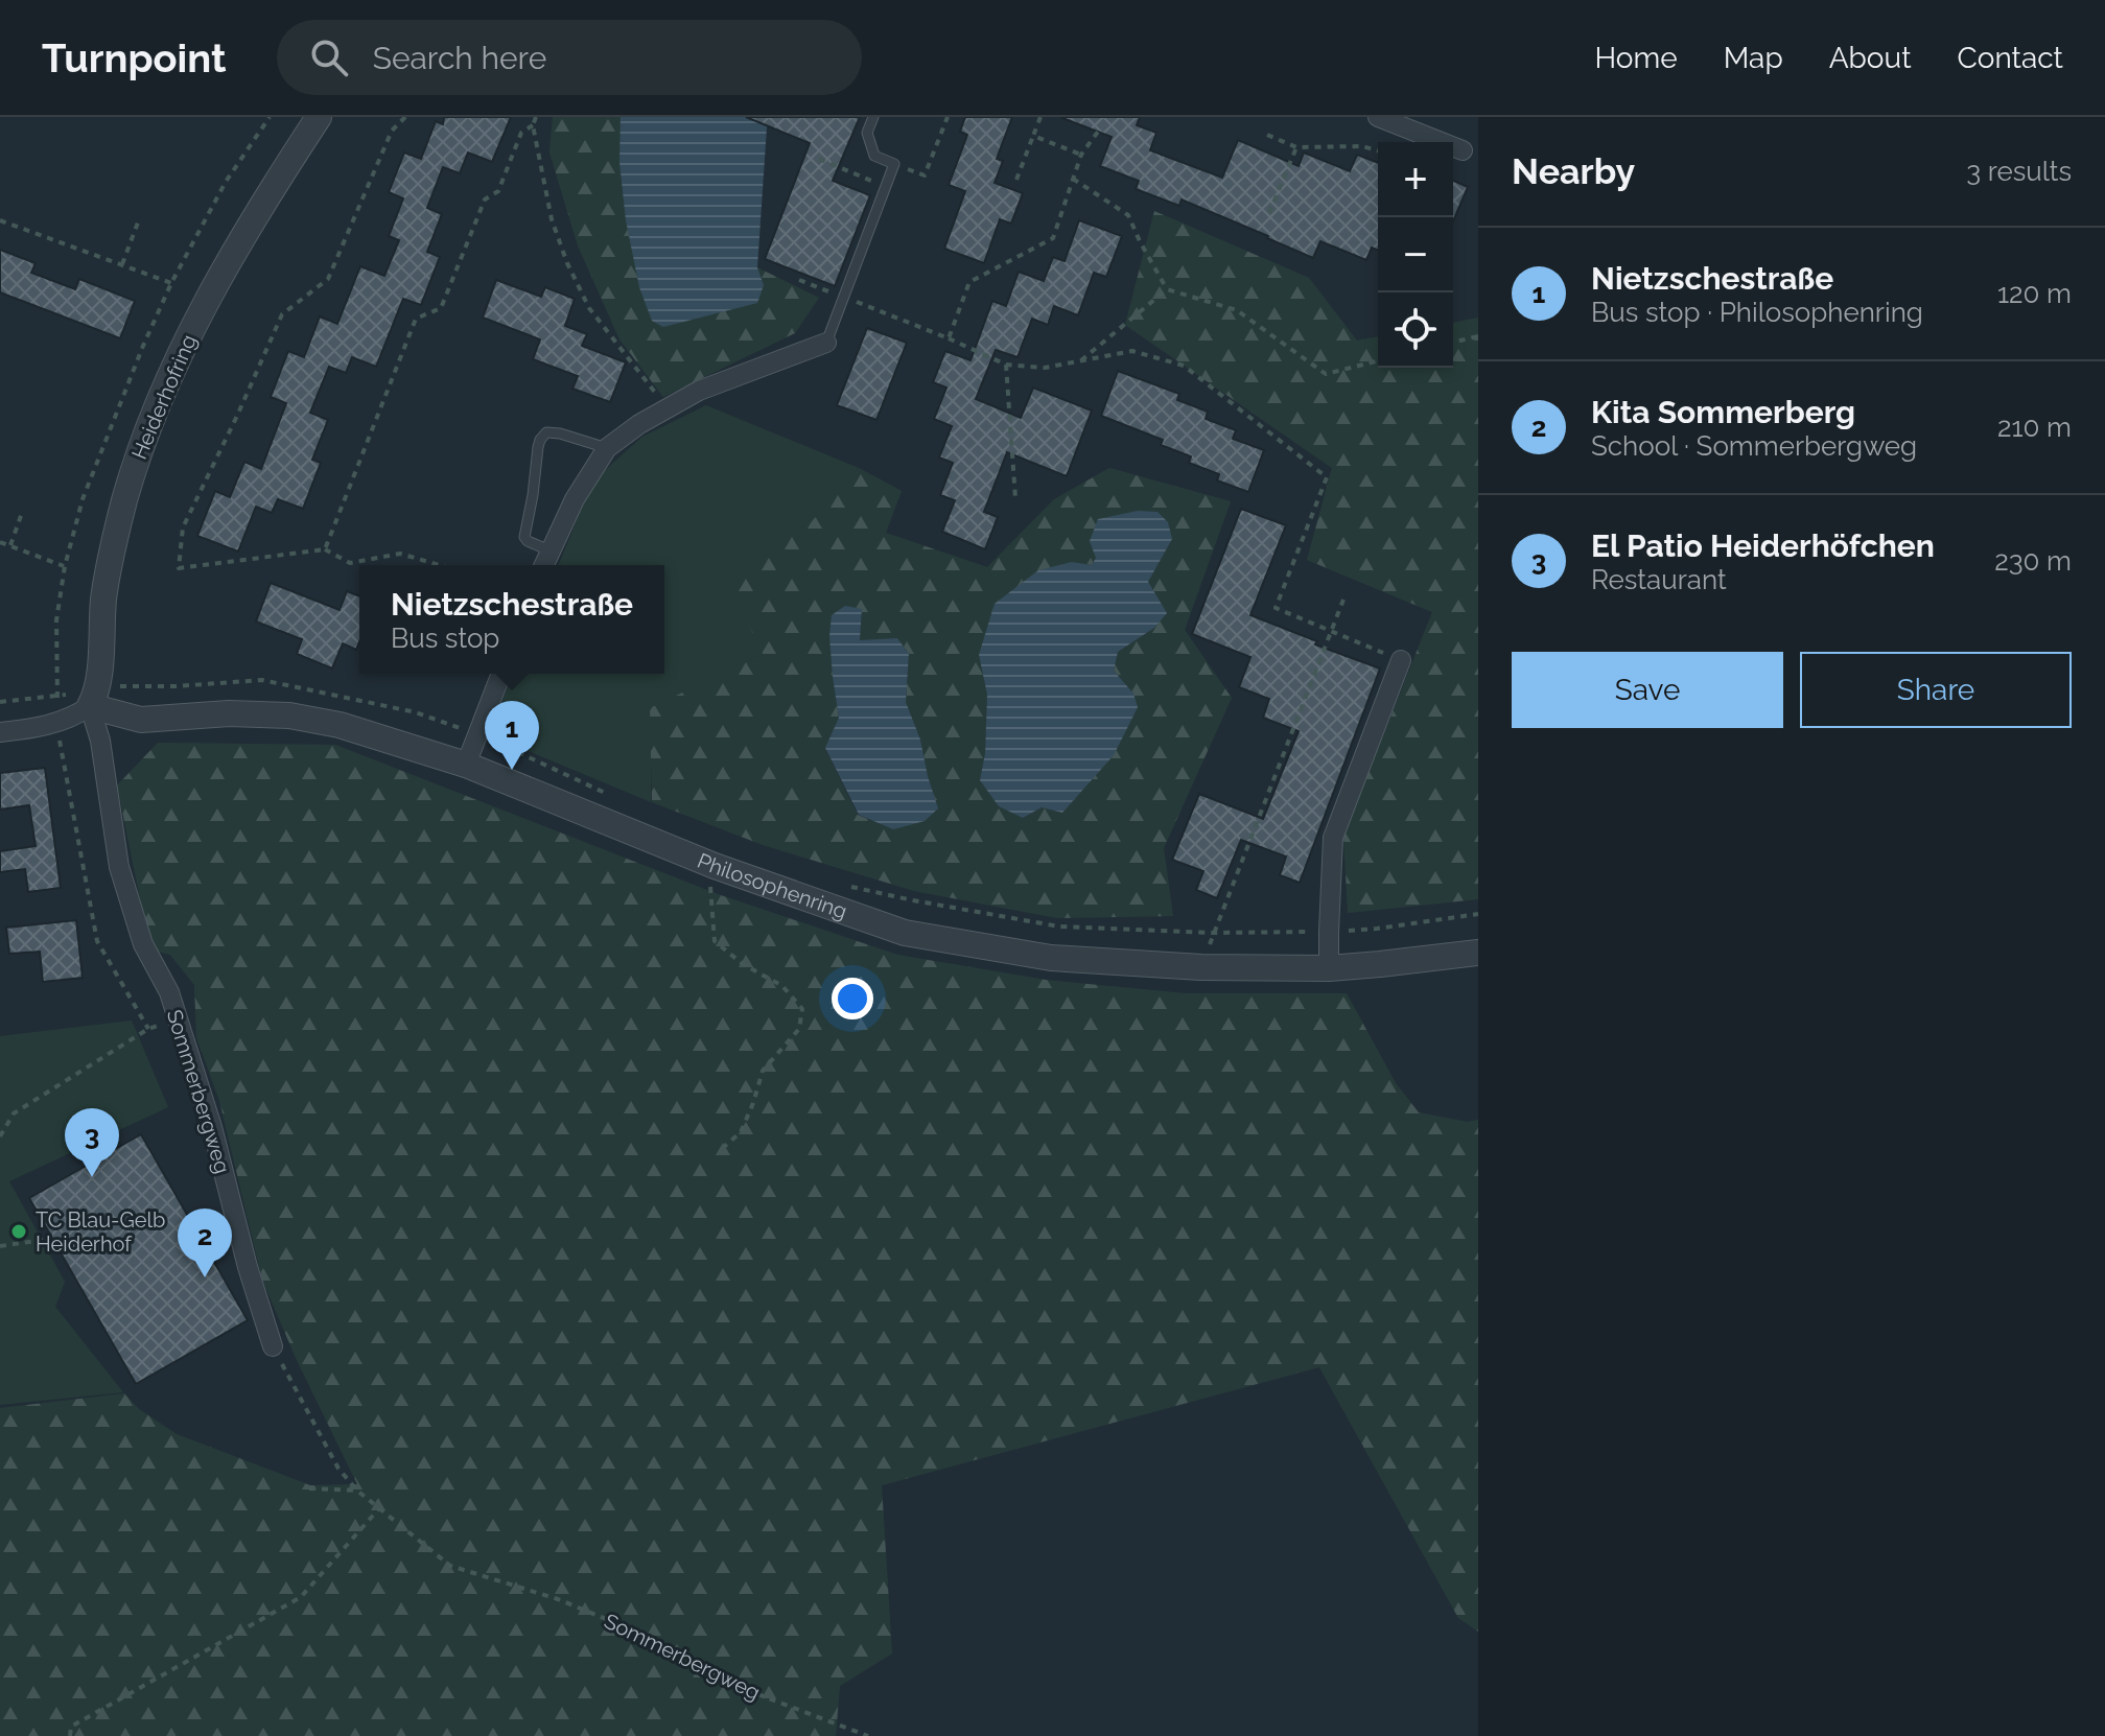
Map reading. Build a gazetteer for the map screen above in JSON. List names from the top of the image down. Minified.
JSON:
{"streets":{"street":["Heiderhofring","Philosophenring","Sommerbergweg"]},"crossings":[["Heiderhofring","Philosophenring"],["Heiderhofring","Sommerbergweg"],["Philosophenring","Sommerbergweg"]],"places":["TC Blau-Gelb Heiderhof"],"page":{"header":"Turnpoint","search":"Search here","nav":["Home","Map","About","Contact"],"heading":["Nearby","3 results"],"map_buttons":["+","−"],"list":[{"mark":"1","name":"Nietzschestraße","note":"Bus stop · Philosophenring","value":"120 m"},{"mark":"2","name":"Kita Sommerberg","note":"School · Sommerbergweg","value":"210 m"},{"mark":"3","name":"El Patio Heiderhöfchen","note":"Restaurant","value":"230 m"}],"popup":["Nietzschestraße","Bus stop"],"buttons":["Save","Share"],"pins":["1","3","2"]}}
